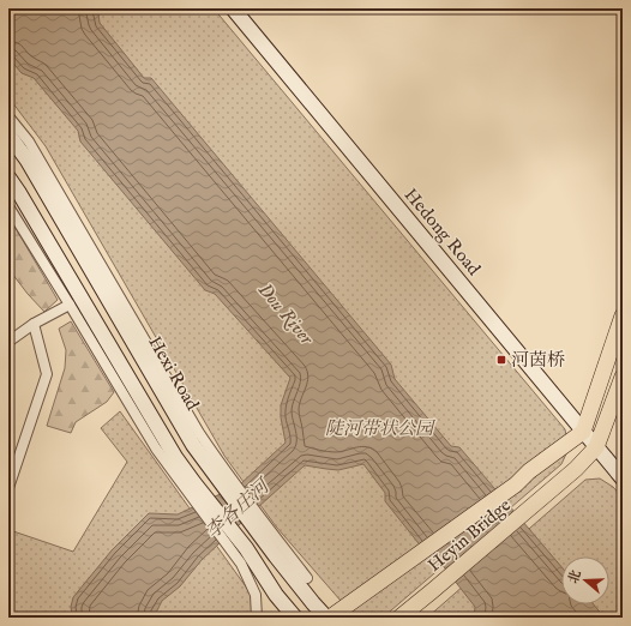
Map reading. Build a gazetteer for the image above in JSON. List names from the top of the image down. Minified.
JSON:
{"streets":{"main road":["Hedong Road","Hexi Road","Heyin Bridge"]},"crossings":[["Hedong Road","Heyin Bridge"]],"water":["Dou River","李各庄河"],"parks":["陡河带状公园"],"places":{"transit":["河茵桥"]},"north":"left"}
